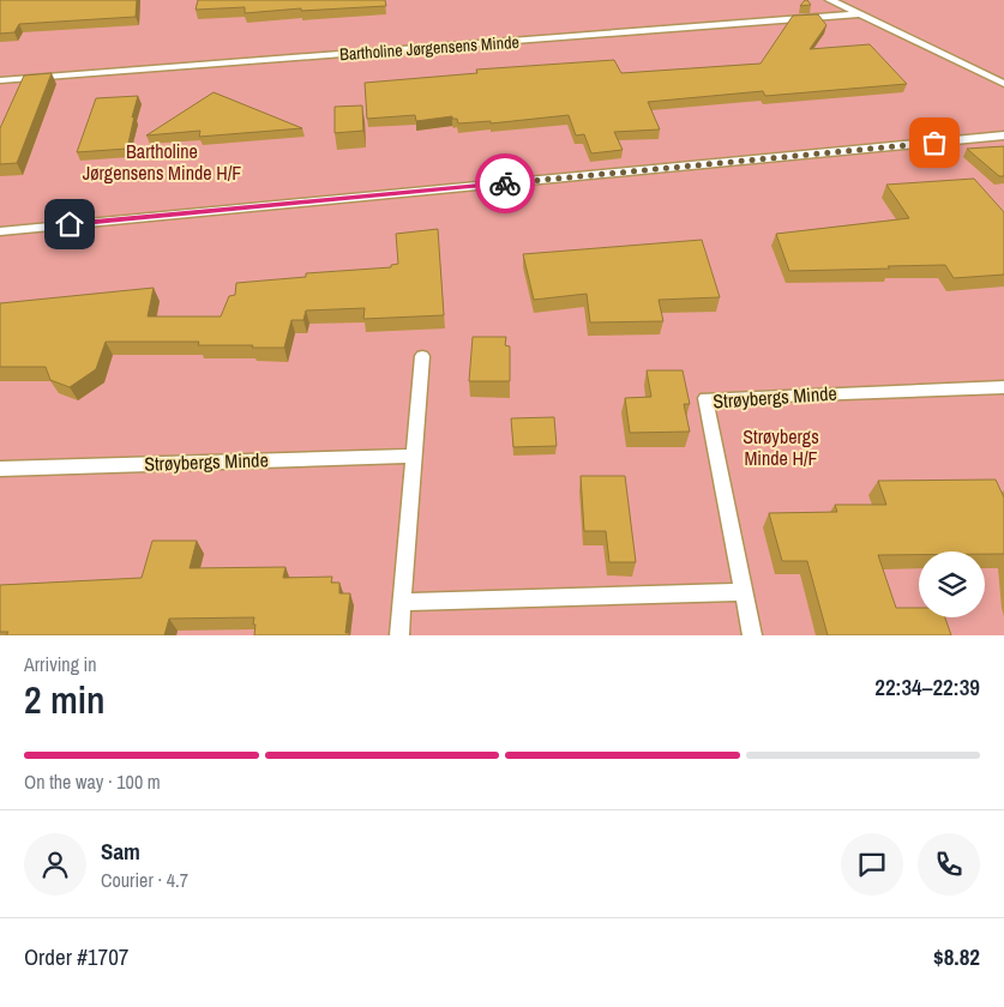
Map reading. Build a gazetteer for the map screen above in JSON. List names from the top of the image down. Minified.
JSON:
{"streets":{"lane":["Bartholine Jørgensens Minde","Strøybergs Minde"]},"parks":["Bartholine Jørgensens Minde H/F","Strøybergs Minde H/F"],"page":{"heading":["2 min","Arriving in","22:34–22:39"],"panel":["Sam","Courier · 4.7","Order #1707","$8.82"],"bar":"On the way · 100 m"}}
